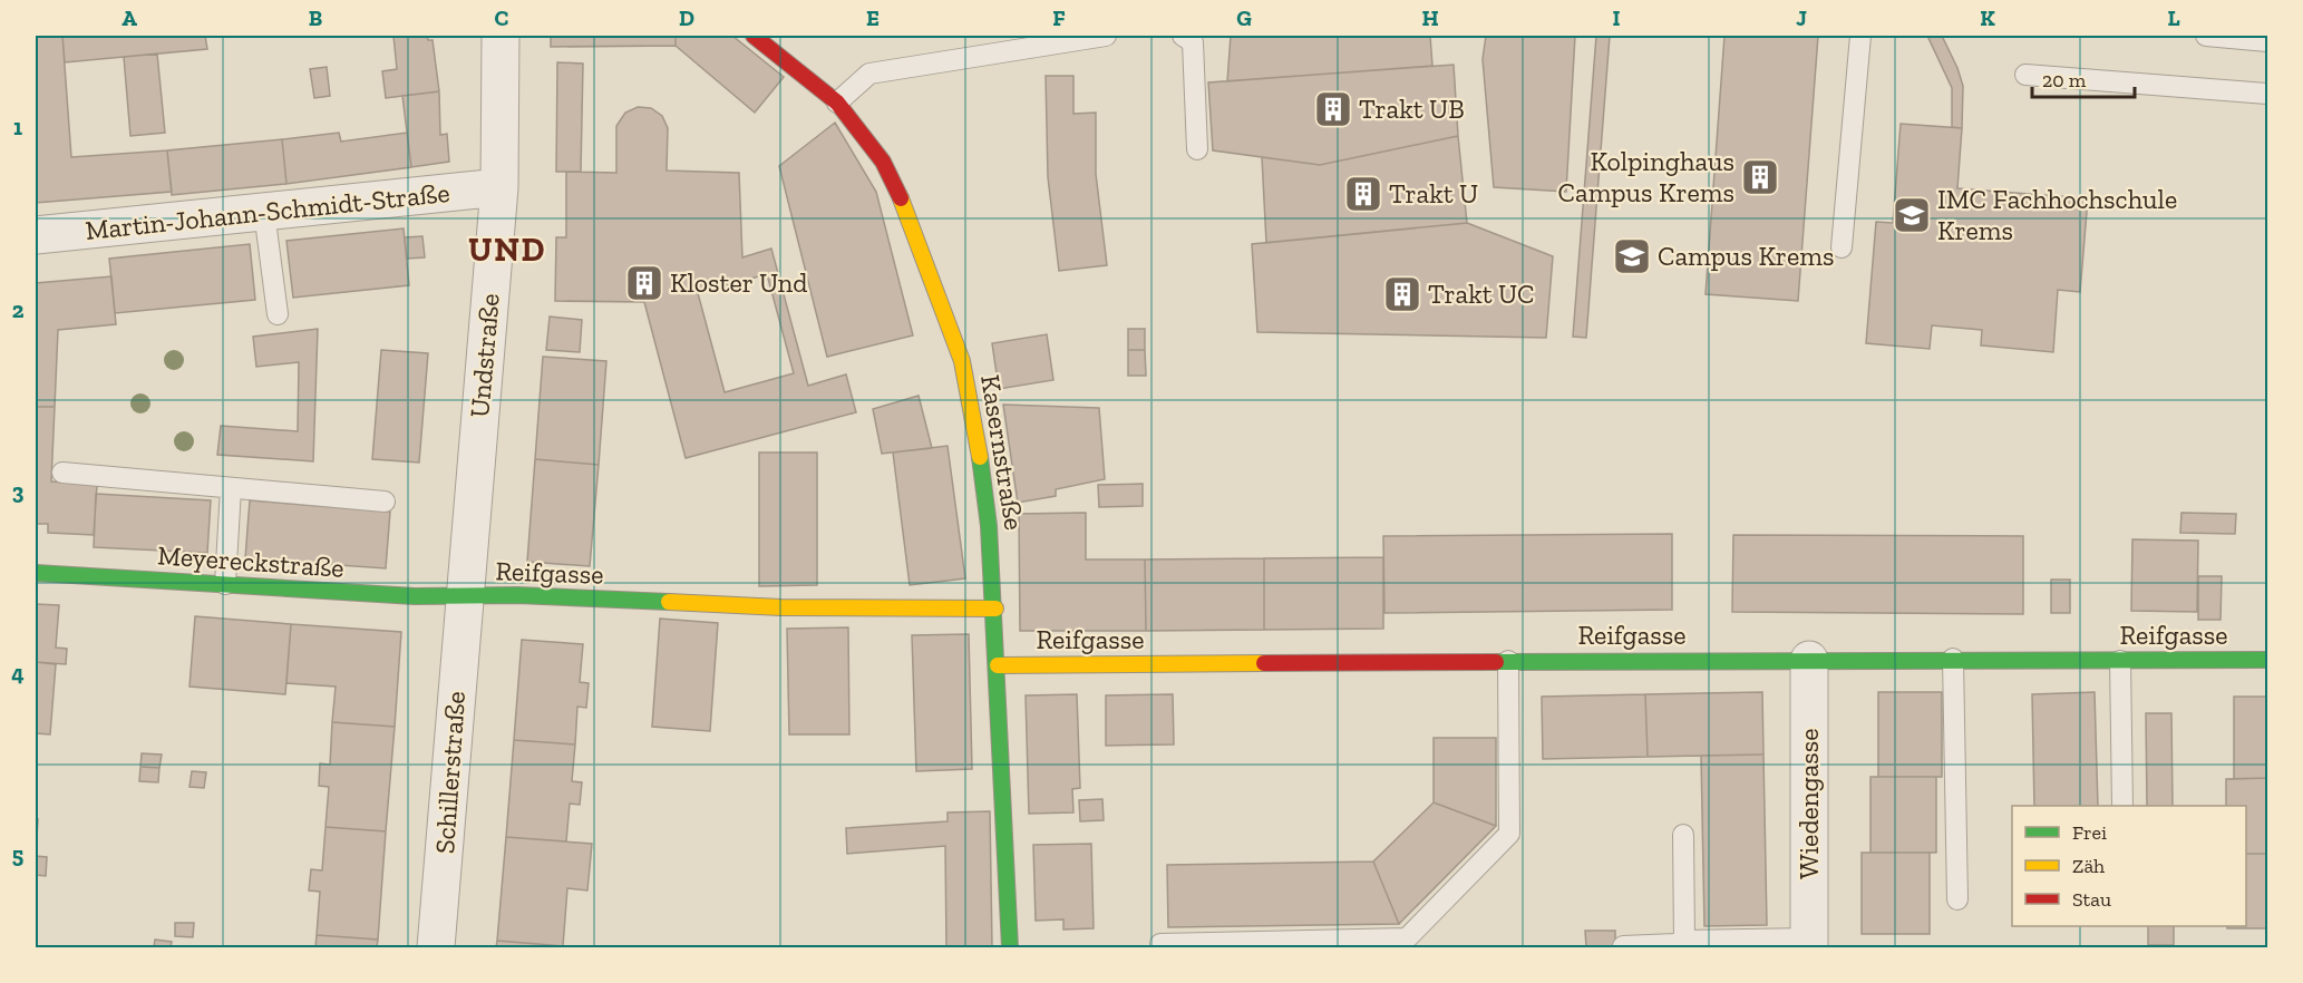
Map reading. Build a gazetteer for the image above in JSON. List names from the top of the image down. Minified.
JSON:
{"streets":{"street":["Martin-Johann-Schmidt-Straße","Undstraße","Kasernstraße","Meyereckstraße","Reifgasse","Schillerstraße","Wiedengasse"]},"crossings":[["Martin-Johann-Schmidt-Straße","Undstraße"],["Undstraße","Meyereckstraße"],["Undstraße","Reifgasse"],["Undstraße","Schillerstraße"],["Kasernstraße","Reifgasse"],["Meyereckstraße","Reifgasse"],["Meyereckstraße","Schillerstraße"],["Reifgasse","Schillerstraße"],["Reifgasse","Wiedengasse"]],"districts":["UND"],"places":{"building":["Trakt UB","Kolpinghaus Campus Krems","Trakt U","Kloster Und","Trakt UC"],"school or university":["IMC Fachhochschule Krems","Campus Krems"]},"legend":["Frei","Zäh","Stau"],"scale_bar":"20 m","grid":{"columns":["A","B","C","D","E","F","G","H","I","J","K","L"],"rows":["1","2","3","4","5"]}}
